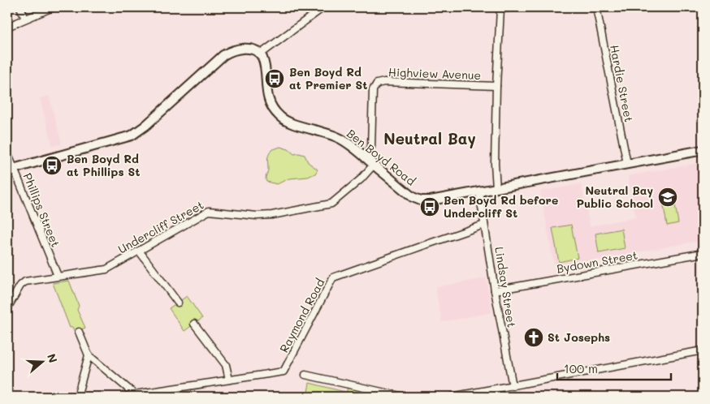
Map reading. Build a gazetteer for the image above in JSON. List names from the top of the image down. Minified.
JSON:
{"streets":{"street":["Highview Avenue","Hardie Street","Ben Boyd Road","Phillips Street","Undercliff Street","Bydown Street","Lindsay Street","Raymond Road"]},"crossings":[["Highview Avenue","Ben Boyd Road"],["Hardie Street","Ben Boyd Road"],["Ben Boyd Road","Undercliff Street"],["Ben Boyd Road","Lindsay Street"],["Phillips Street","Undercliff Street"],["Bydown Street","Lindsay Street"],["Lindsay Street","Raymond Road"]],"districts":["Neutral Bay"],"places":{"bus stop":["Ben Boyd Rd at Premier St","Ben Boyd Rd at Phillips St","Ben Boyd Rd before Undercliff St"],"school or university":["Neutral Bay Public School"],"church":["St Josephs"]},"scale_bar":"100 m","north":"right"}
